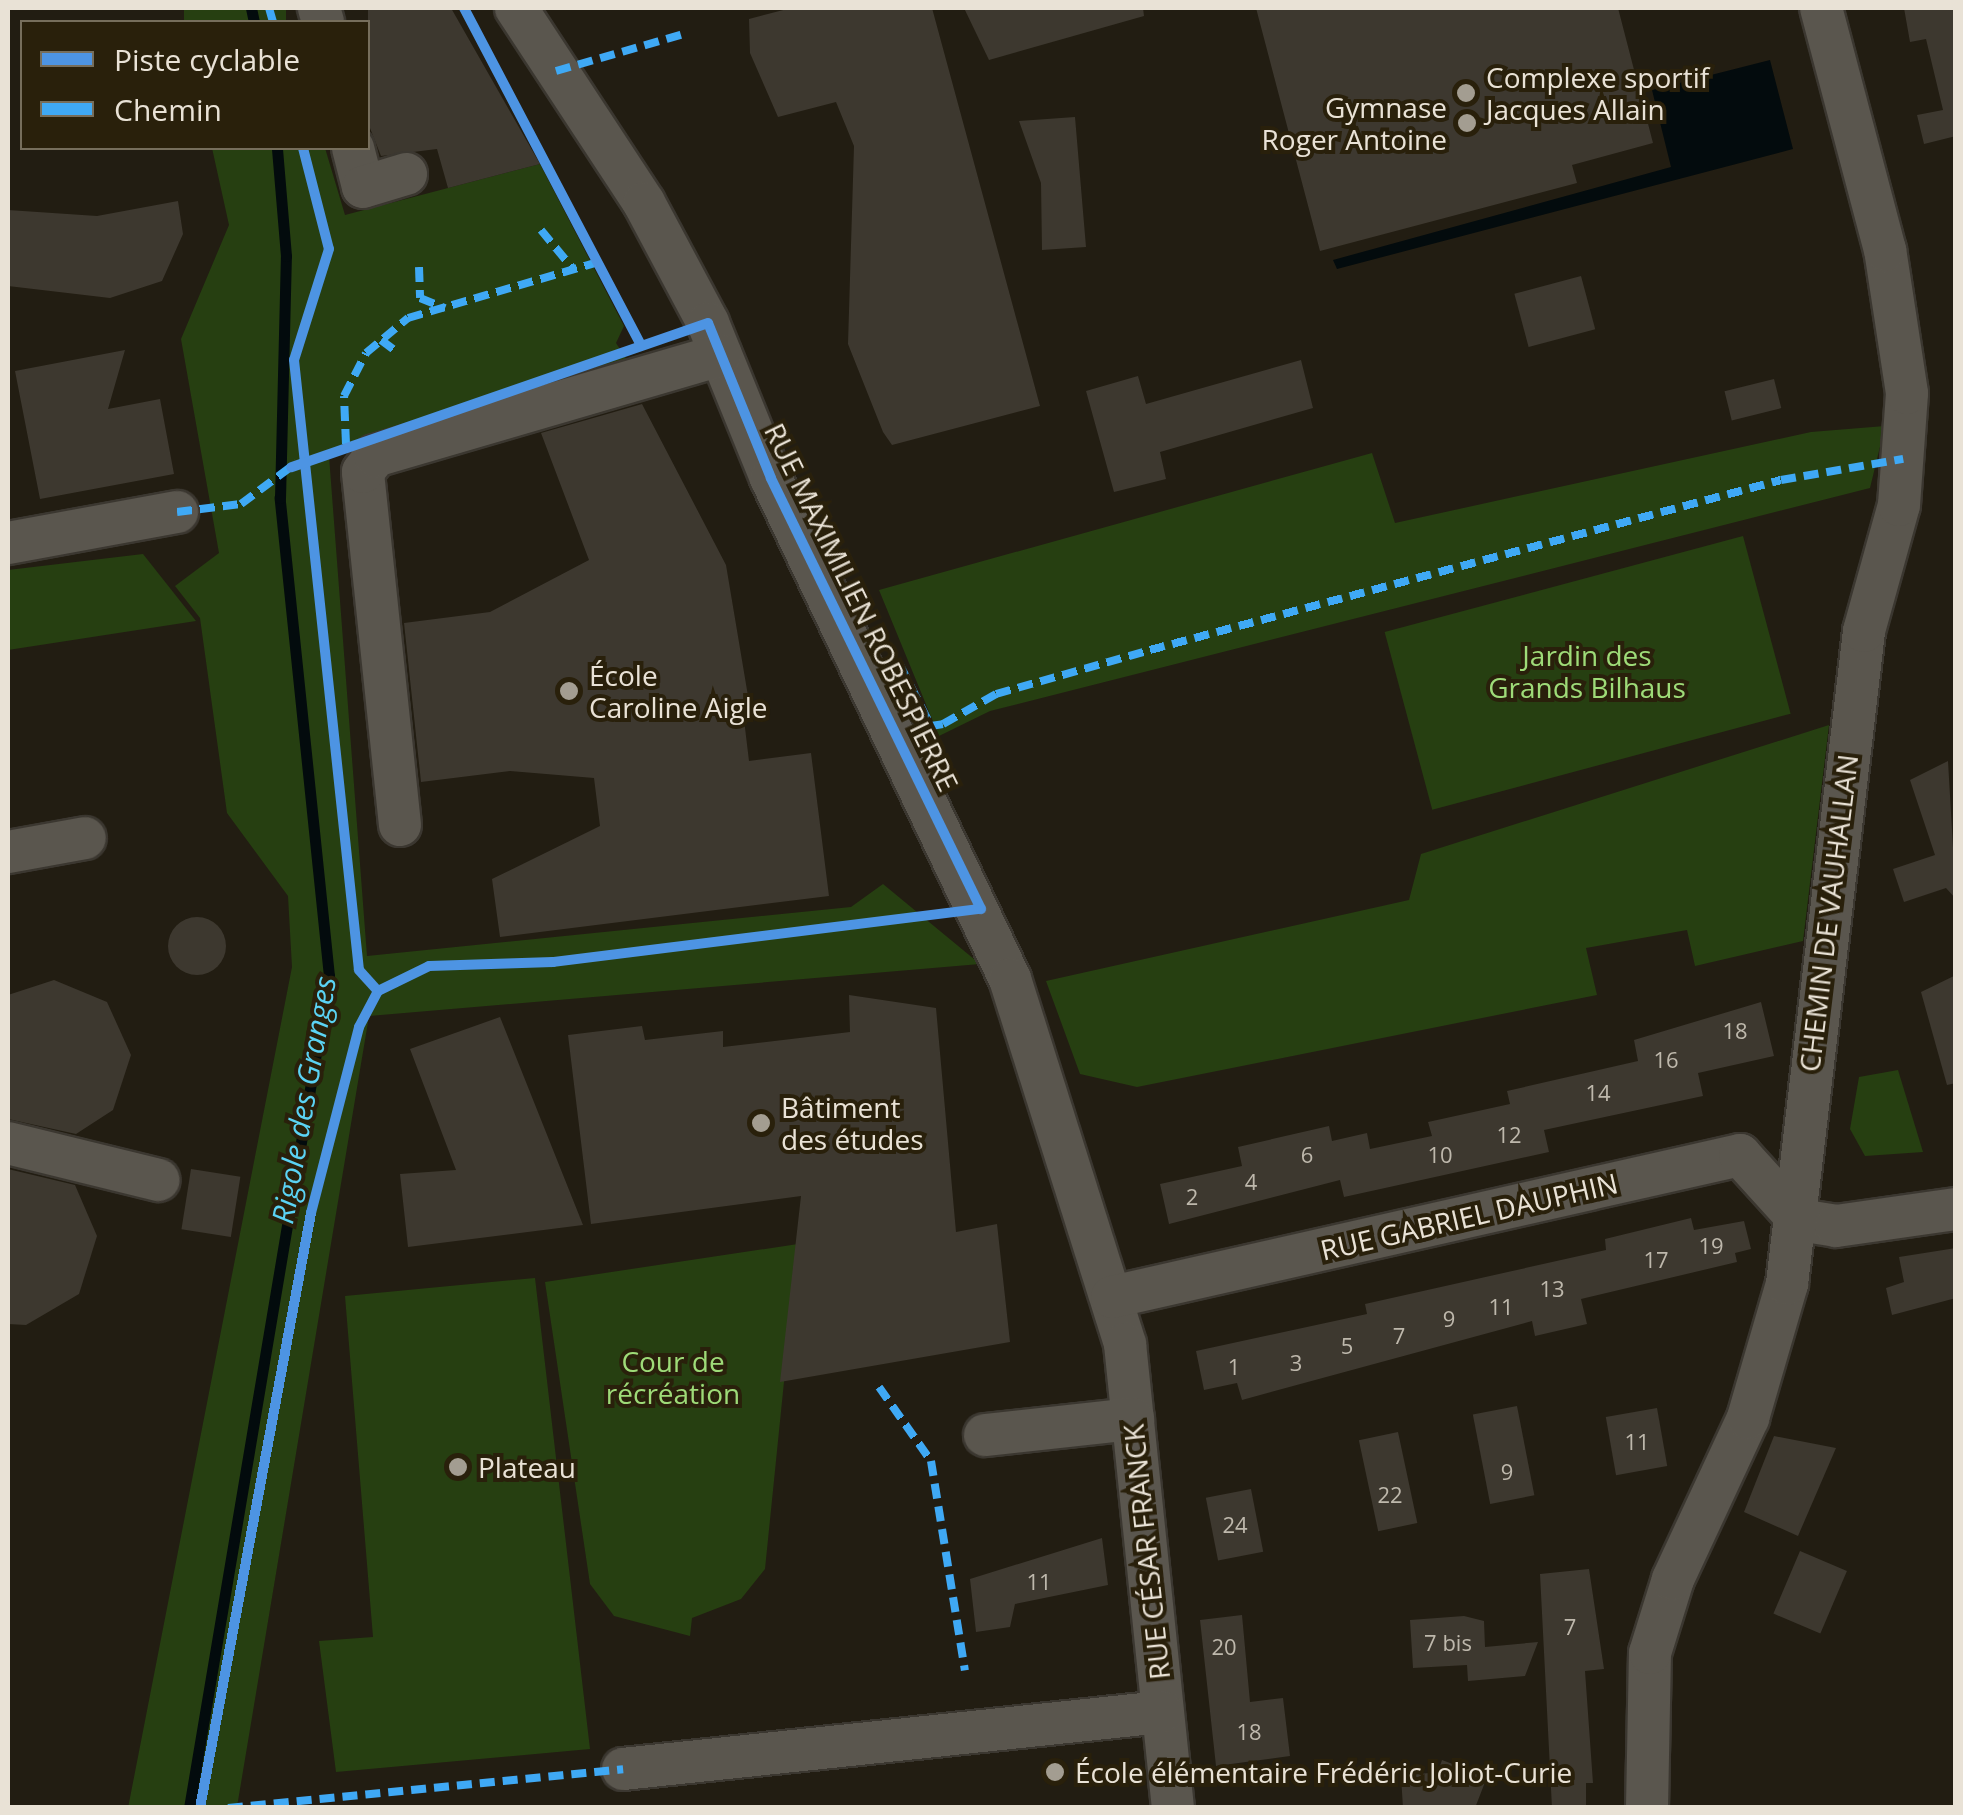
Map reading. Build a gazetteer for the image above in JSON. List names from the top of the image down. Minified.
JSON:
{"streets":{"street":["RUE MAXIMILIEN ROBESPIERRE","CHEMIN DE VAUHALLAN","RUE GABRIEL DAUPHIN","RUE CÉSAR FRANCK"]},"crossings":[["RUE MAXIMILIEN ROBESPIERRE","RUE GABRIEL DAUPHIN"],["RUE MAXIMILIEN ROBESPIERRE","RUE CÉSAR FRANCK"],["CHEMIN DE VAUHALLAN","RUE GABRIEL DAUPHIN"],["RUE GABRIEL DAUPHIN","RUE CÉSAR FRANCK"]],"water":["Rigole des Granges"],"parks":["Jardin des Grands Bilhaus","Cour de récréation"],"places":["Complexe sportif Jacques Allain","Gymnase Roger Antoine","École Caroline Aigle","Bâtiment des études","Plateau","École élémentaire Frédéric Joliot-Curie"],"house_numbers":["18","16","14","12","6","10","4","2","19","17","13","11","9","7","5","3","1","11","9","22","24","11","7","7 bis","20","18"],"legend":["Piste cyclable","Chemin"]}
